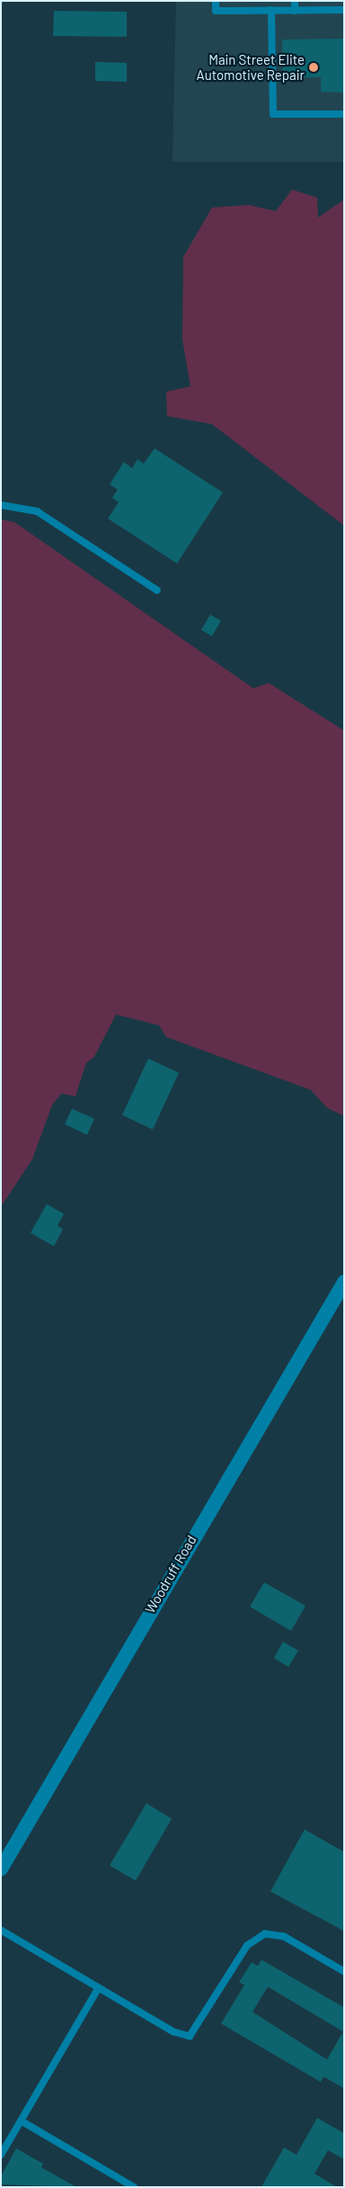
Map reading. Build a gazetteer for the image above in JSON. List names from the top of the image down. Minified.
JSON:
{"streets":{"street":["Woodruff Road"]},"places":["Main Street Elite Automotive Repair"]}
